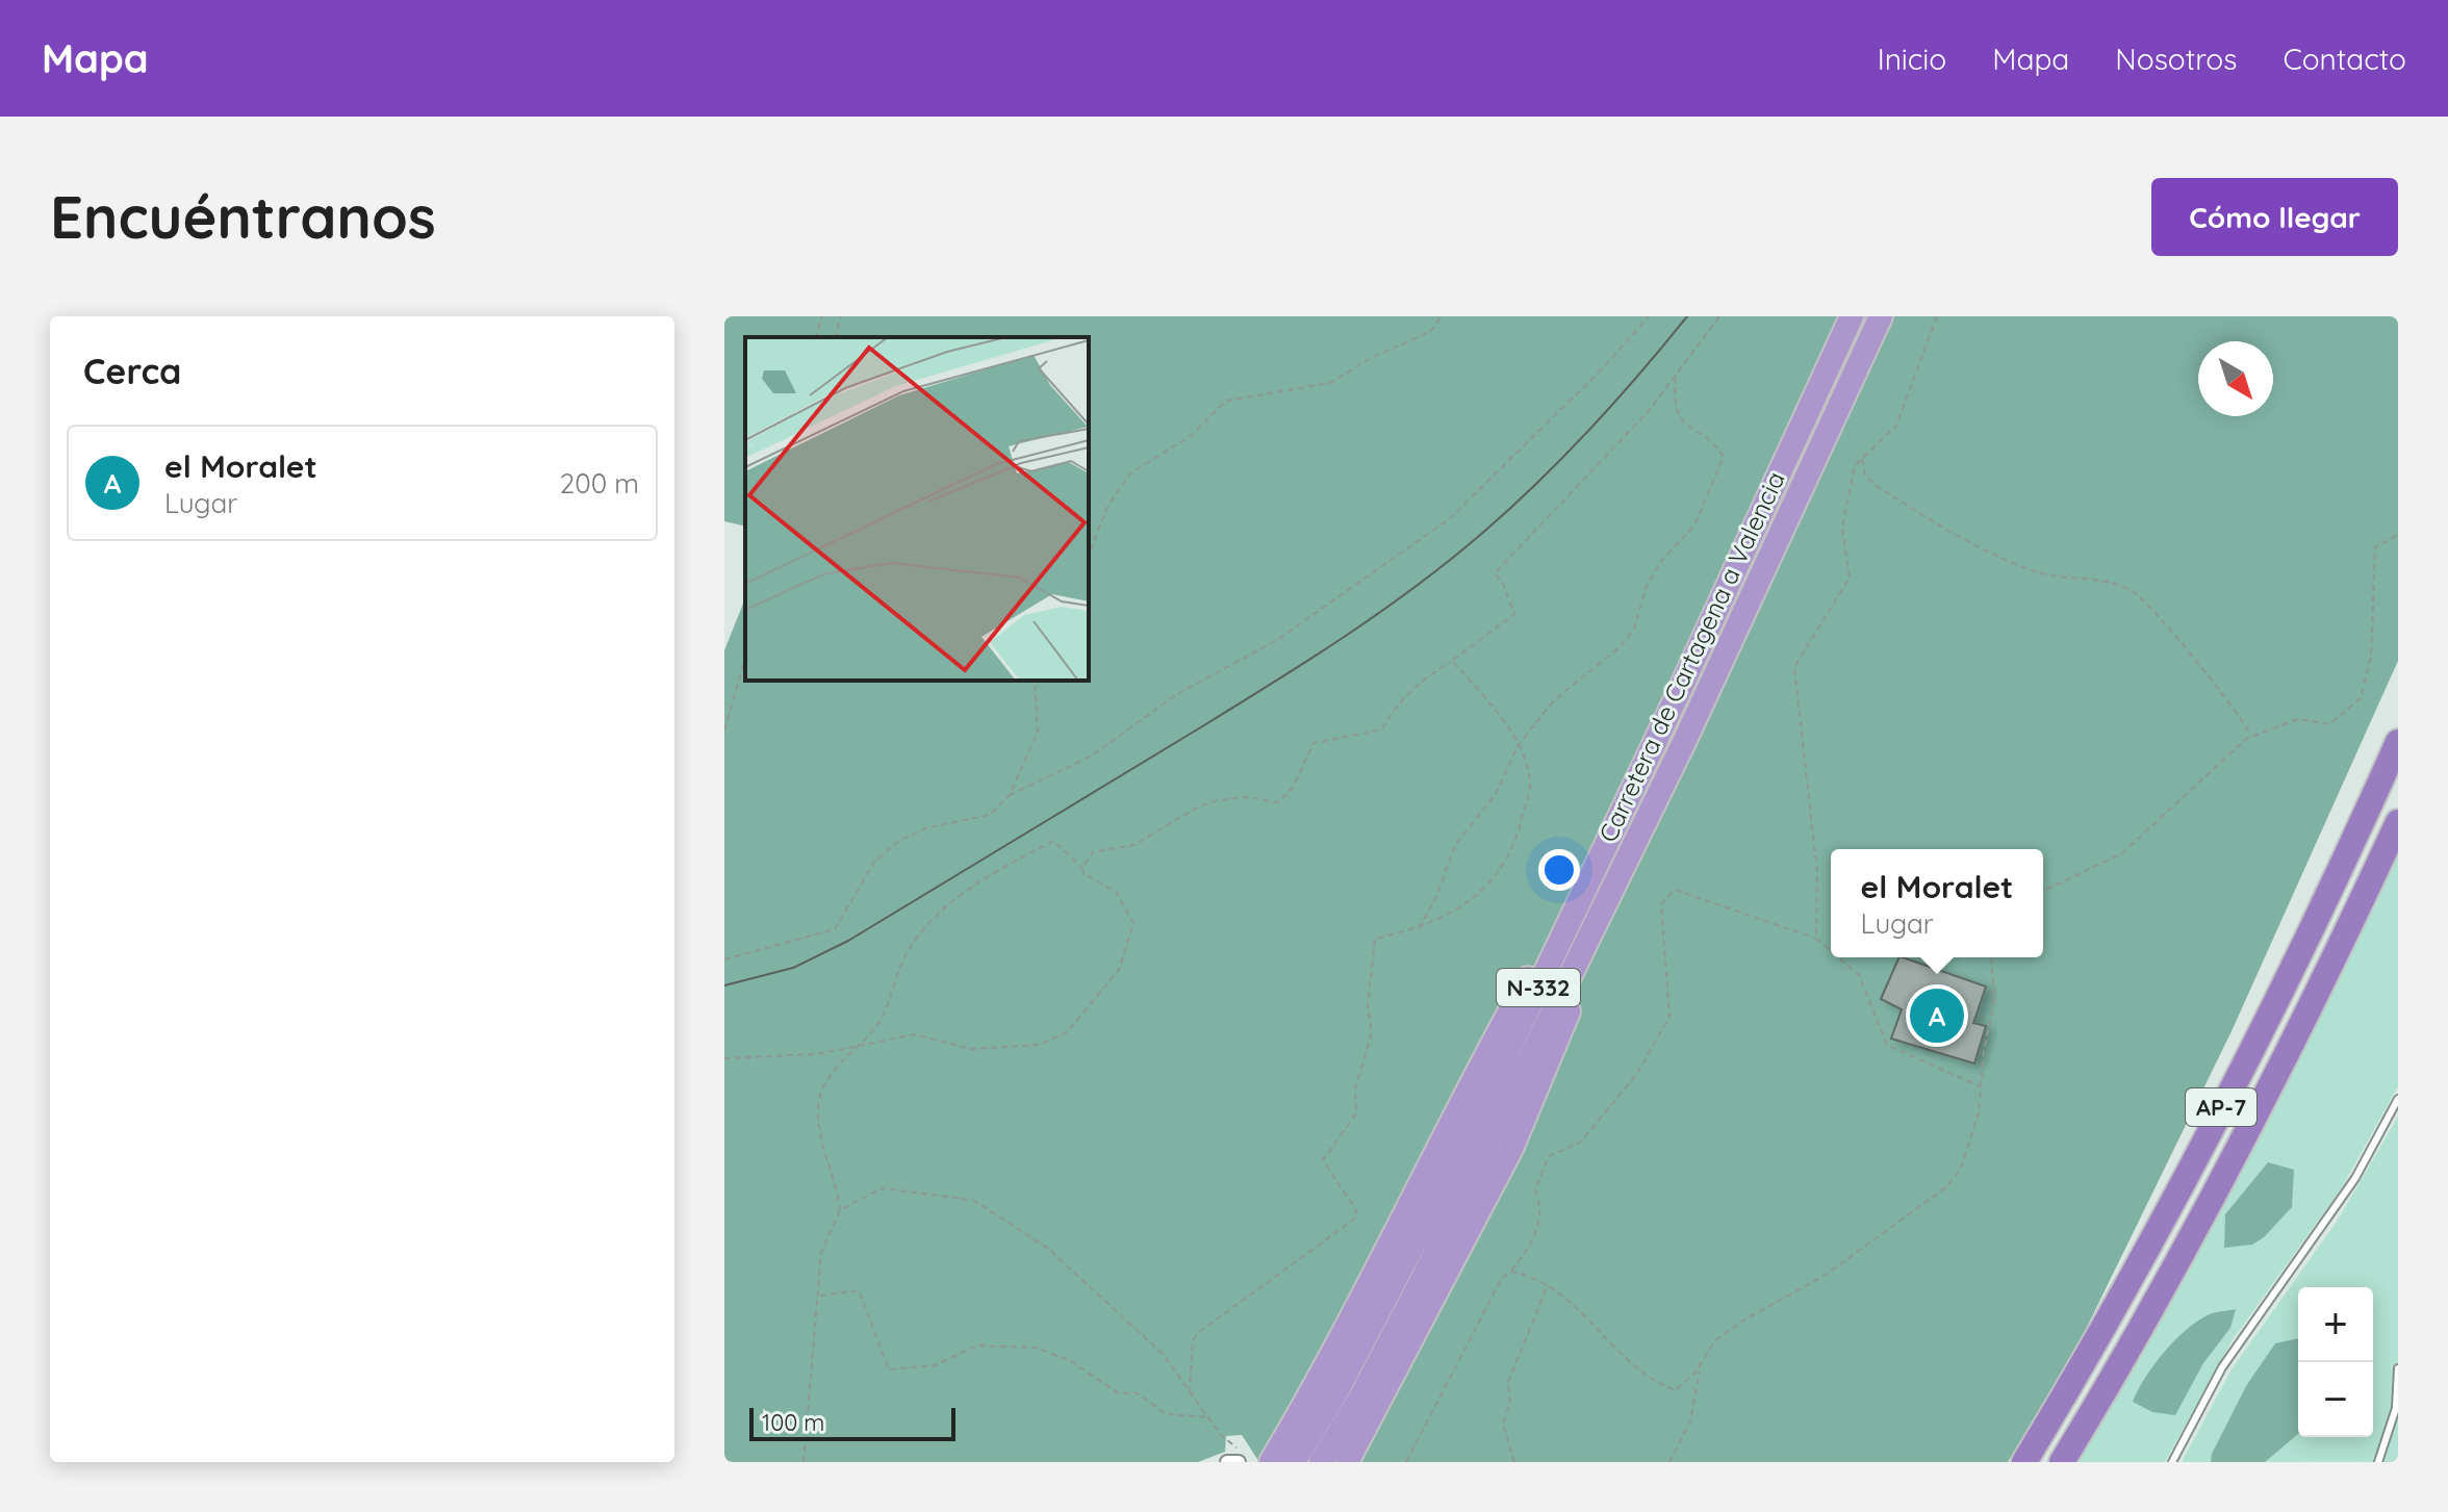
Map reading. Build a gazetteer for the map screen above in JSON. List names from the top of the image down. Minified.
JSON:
{"streets":{"highway":["Carretera de Cartagena a Valencia","N-332","AP-7"]},"crossings":[["Carretera de Cartagena a Valencia","N-332"]],"scale_bar":"100 m","north":"bottom right","page":{"header":"Mapa","nav":["Inicio","Mapa","Nosotros","Contacto"],"buttons":"Cómo llegar","title":"Encuéntranos","heading":"Cerca","list":[{"mark":"A","name":"el Moralet","note":"Lugar","value":"200 m"}],"popup":["el Moralet","Lugar"],"pins":"A","map_buttons":["+","−"],"scale":"100 m"}}
